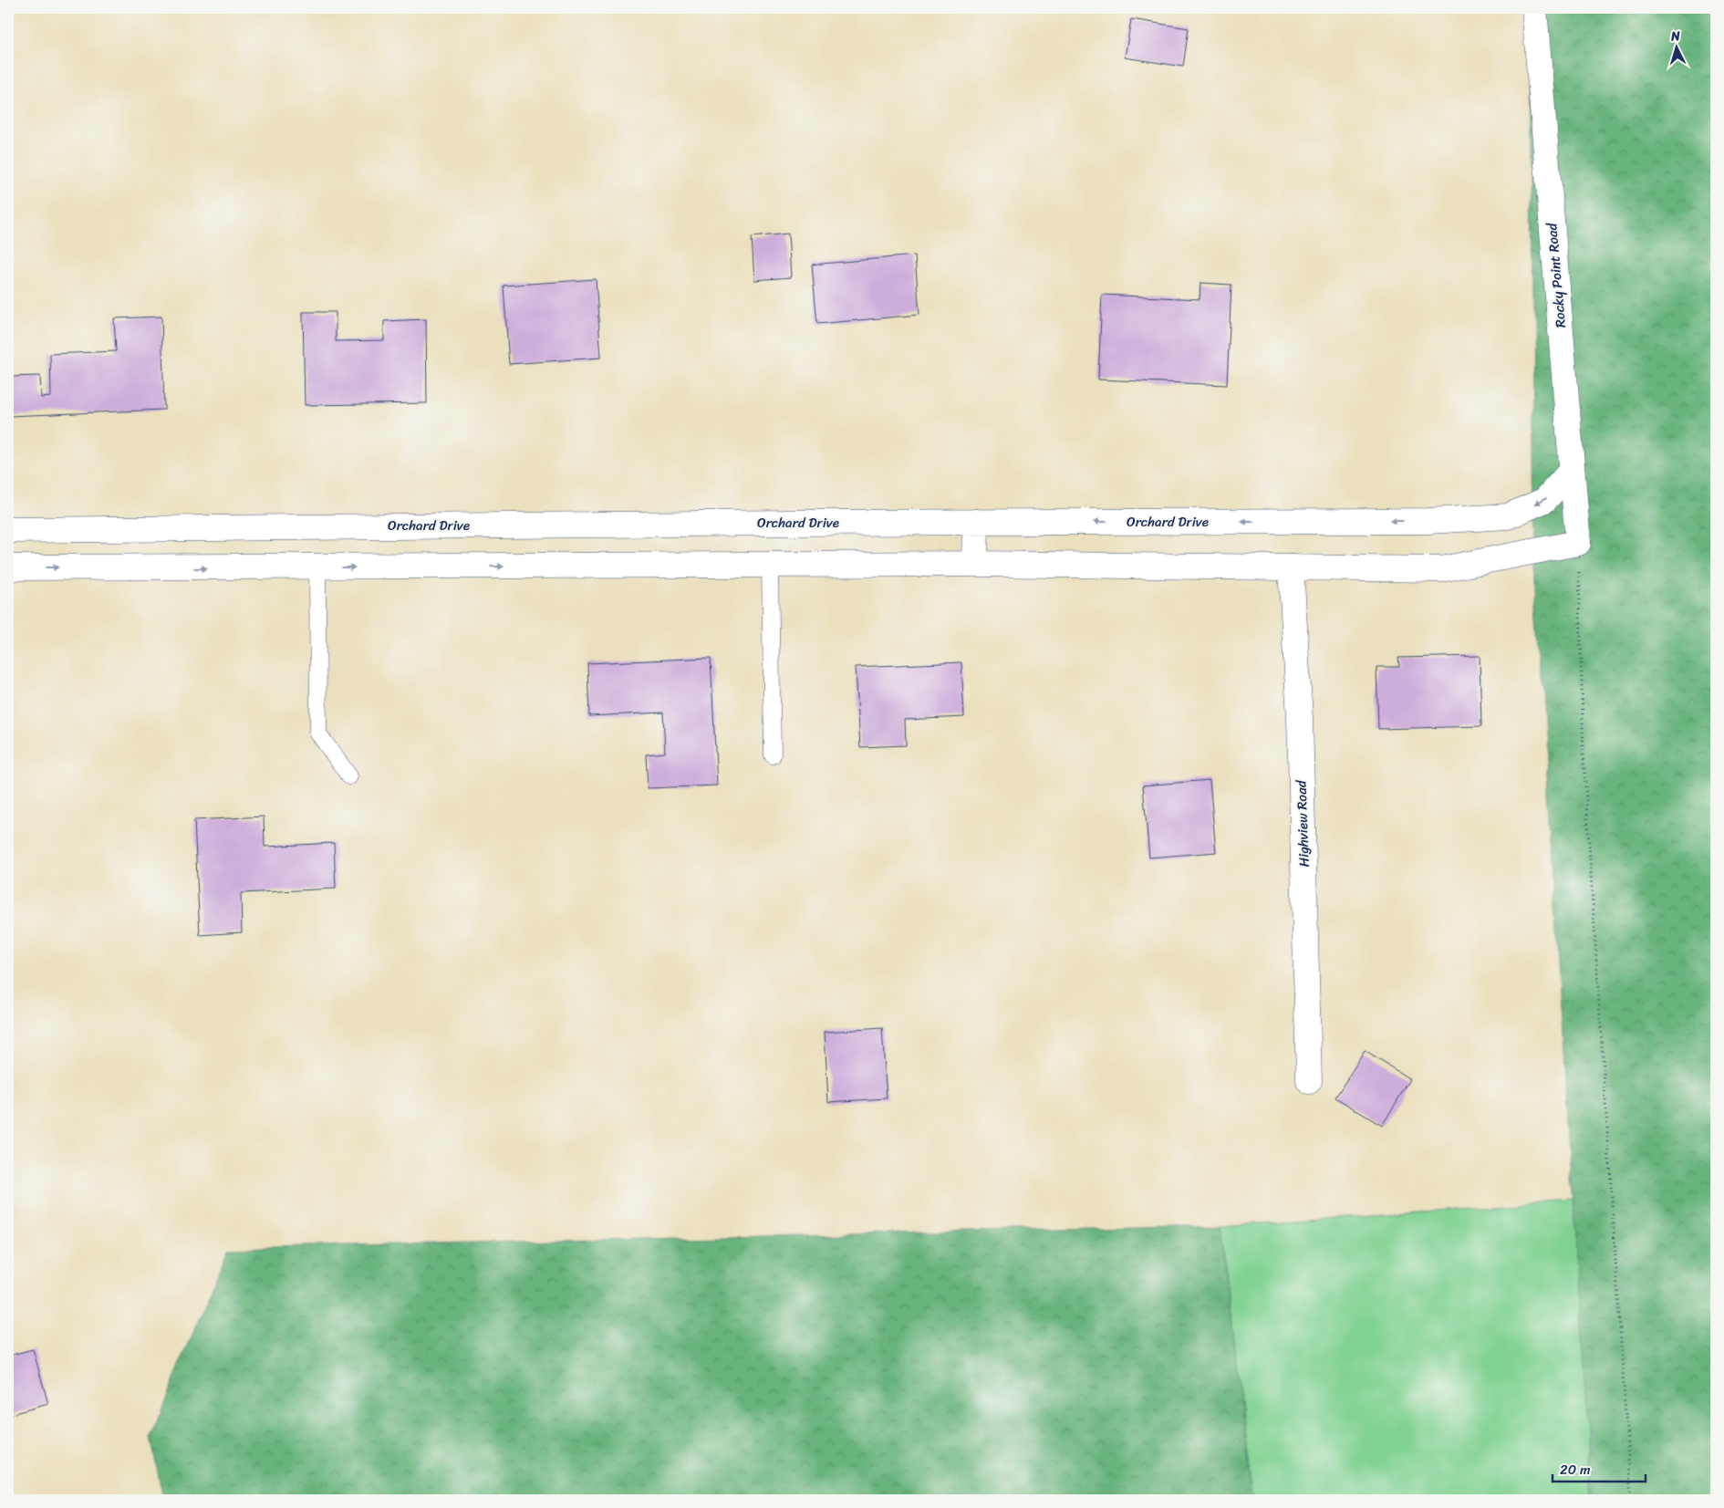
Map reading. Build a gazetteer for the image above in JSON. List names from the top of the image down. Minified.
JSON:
{"streets":{"street":["Rocky Point Road","Orchard Drive","Highview Road"]},"crossings":[["Rocky Point Road","Orchard Drive"]],"scale_bar":"20 m","north":"top"}
